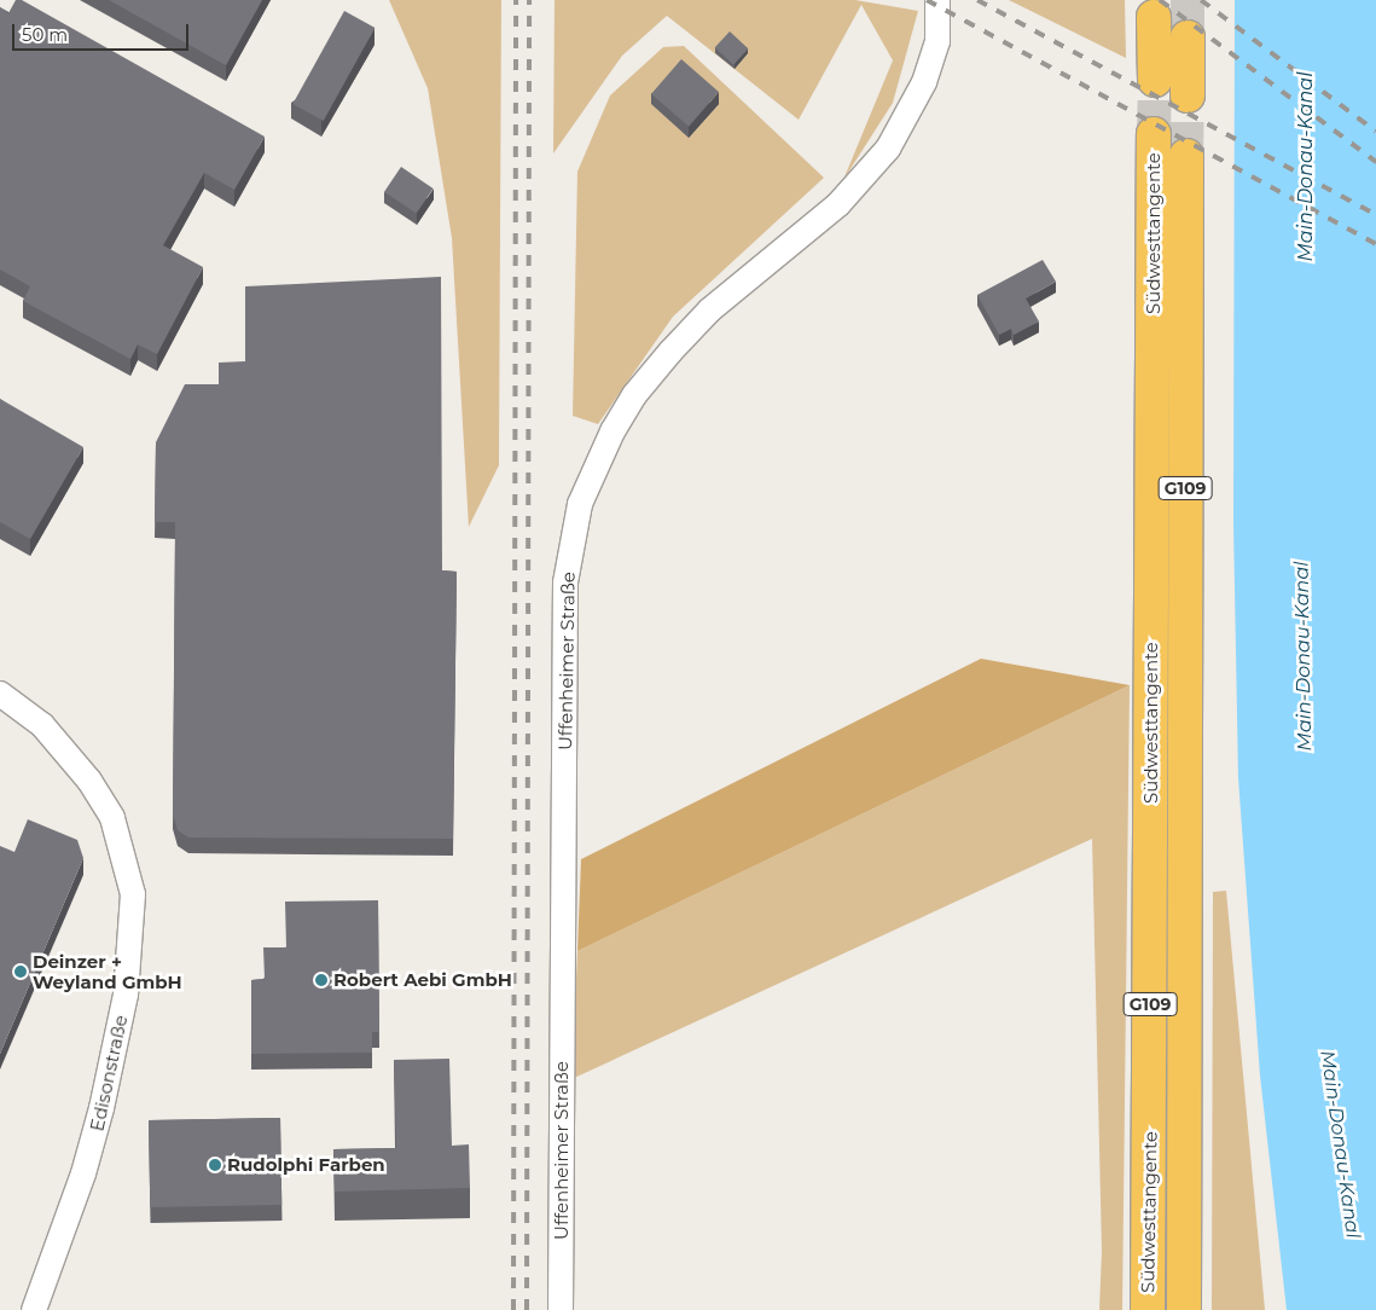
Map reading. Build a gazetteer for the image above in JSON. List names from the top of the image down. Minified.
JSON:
{"streets":{"highway":["Südwesttangente","G109"],"street":["Uffenheimer Straße","Edisonstraße"]},"water":["Main-Donau-Kanal"],"places":["Deinzer + Weyland GmbH","Robert Aebi GmbH","Rudolphi Farben"],"scale_bar":"50 m"}
